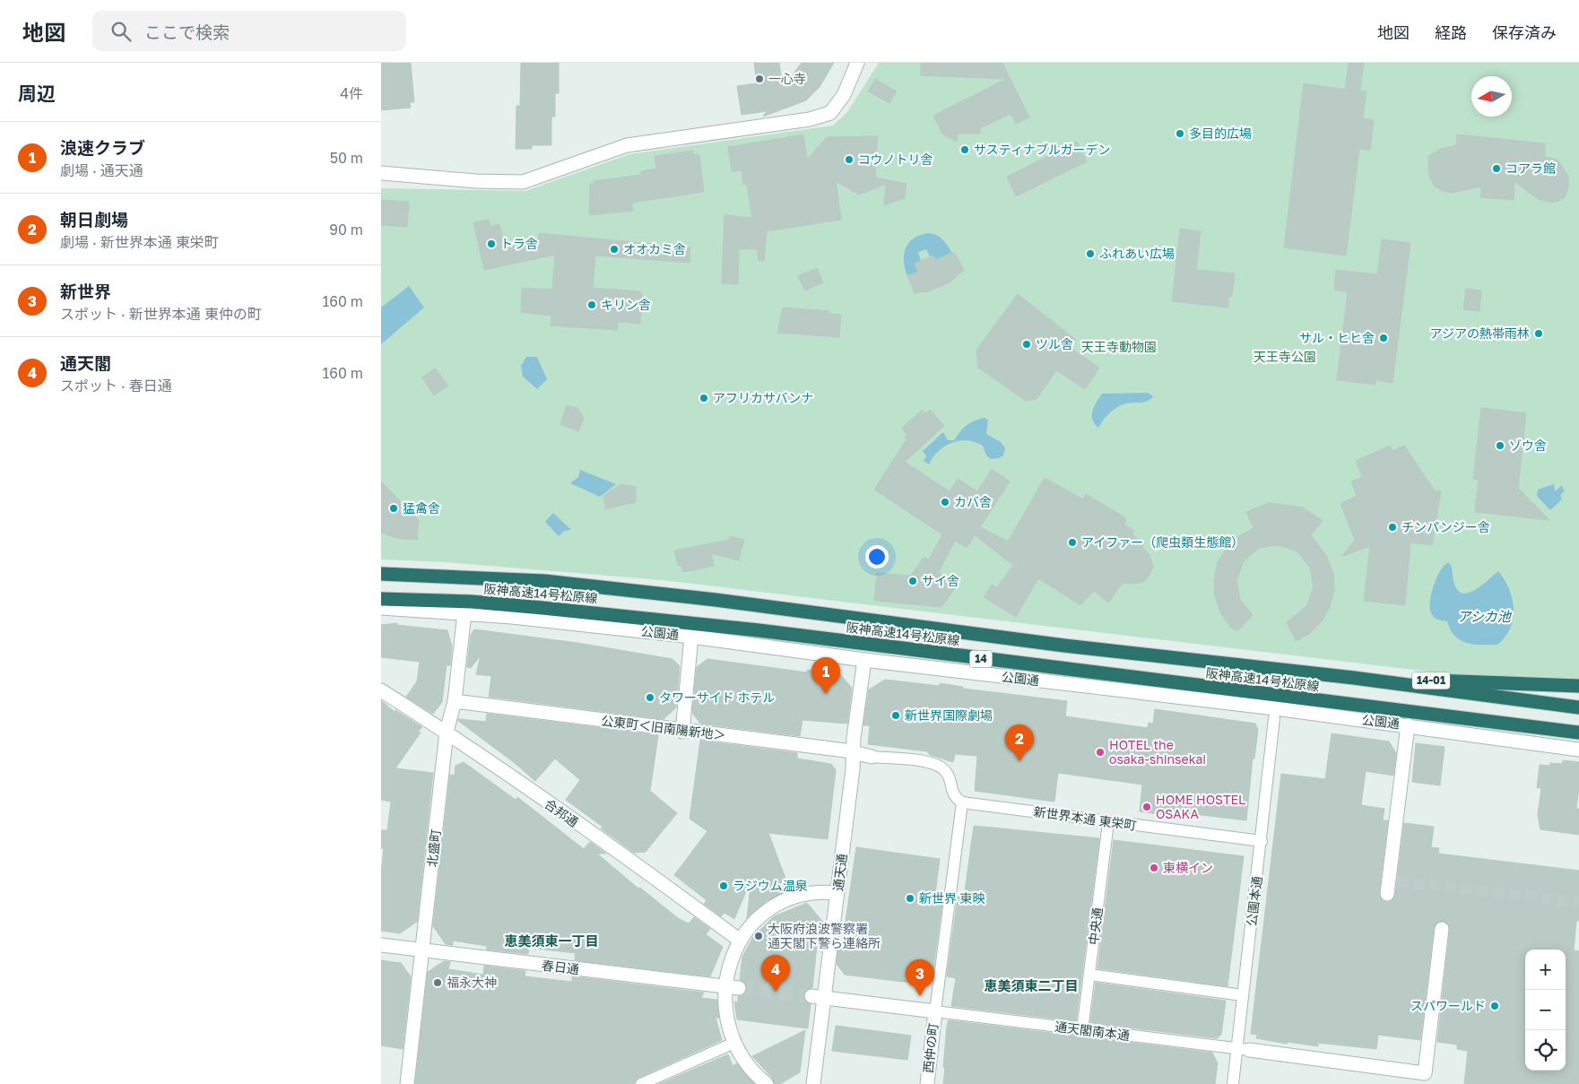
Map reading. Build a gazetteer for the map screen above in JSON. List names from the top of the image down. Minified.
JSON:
{"streets":{"highway":["阪神高速14号松原線","14","14-01"],"street":["公園通","公東町＜旧南陽新地＞","合邦通","新世界本通 東栄町","北盛町","通天通","公園本通","中央通","春日通","通天閣南本通","西仲の町"]},"crossings":[["阪神高速14号松原線","14-01"],["公園通","北盛町"],["公園通","通天通"],["公東町＜旧南陽新地＞","北盛町"],["公東町＜旧南陽新地＞","通天通"],["合邦通","北盛町"],["新世界本通 東栄町","公園本通"],["新世界本通 東栄町","中央通"],["北盛町","春日通"],["公園本通","通天閣南本通"],["中央通","通天閣南本通"],["通天閣南本通","西仲の町"]],"districts":["恵美須東一丁目","恵美須東二丁目"],"water":["アシカ池"],"parks":["天王寺動物園","天王寺公園"],"places":["一心寺","多目的広場","サスティナブルガーデン","コウノトリ舎","コアラ館","トラ舎","オオカミ舎","ふれあい広場","キリン舎","アジアの熱帯雨林","サル・ヒヒ舎","ツル舎","アフリカサバンナ","ゾウ舎","カバ舎","猛禽舎","チンパンジー舎","アイファー（爬虫類生態館）","サイ舎","タワーサイド ホテル","新世界国際劇場","HOTEL the osaka-shinsekai","HOME HOSTEL OSAKA","東横イン","ラジウム温泉","新世界 東映","大阪府浪波警察署 通天閣下警ら連絡所","福永大神","スパワールド"],"north":"left","page":{"header":"地図","search":"ここで検索","nav":["地図","経路","保存済み"],"heading":["周辺","4件"],"list":[{"mark":"1","name":"浪速クラブ","note":"劇場 · 通天通","value":"50 m"},{"mark":"2","name":"朝日劇場","note":"劇場 · 新世界本通 東栄町","value":"90 m"},{"mark":"3","name":"新世界","note":"スポット · 新世界本通 東仲の町","value":"160 m"},{"mark":"4","name":"通天閣","note":"スポット · 春日通","value":"160 m"}],"pins":["1","2","4","3"],"map_buttons":["+","−"]}}
